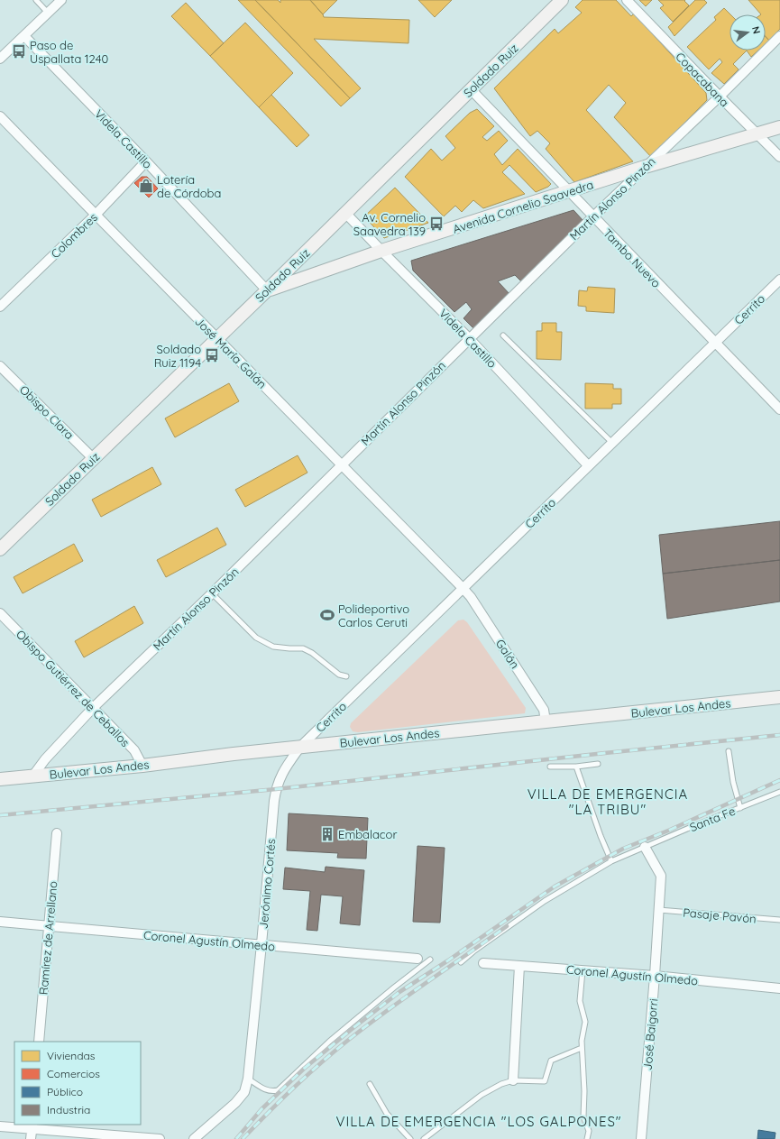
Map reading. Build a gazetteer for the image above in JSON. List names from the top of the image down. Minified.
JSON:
{"streets":{"main road":["Soldado Ruiz","Avenida Cornelio Saavedra","Bulevar Los Andes"],"street":["Copacabana","Videla Castillo","Martín Alonso Pinzón","Colombres","Tambo Nuevo","Cerrito","José María Galán","Obispo Clara","Galán","Obispo Gutiérrez de Ceballos","Jerónimo Cortés","Ramírez de Arrellano","Coronel Agustín Olmedo","José Baigorri"],"lane":["Santa Fe","Pasaje Pavón"]},"crossings":[["Soldado Ruiz","Videla Castillo"],["Soldado Ruiz","Avenida Cornelio Saavedra"],["Soldado Ruiz","Tambo Nuevo"],["Soldado Ruiz","José María Galán"],["Soldado Ruiz","Obispo Clara"],["Copacabana","Martín Alonso Pinzón"],["Copacabana","Avenida Cornelio Saavedra"],["Videla Castillo","Martín Alonso Pinzón"],["Videla Castillo","Avenida Cornelio Saavedra"],["Videla Castillo","Colombres"],["Videla Castillo","Cerrito"],["Martín Alonso Pinzón","Avenida Cornelio Saavedra"],["Martín Alonso Pinzón","Tambo Nuevo"],["Martín Alonso Pinzón","José María Galán"],["Martín Alonso Pinzón","Obispo Gutiérrez de Ceballos"],["Martín Alonso Pinzón","Bulevar Los Andes"],["Avenida Cornelio Saavedra","Tambo Nuevo"],["Colombres","José María Galán"],["Tambo Nuevo","Cerrito"],["Cerrito","José María Galán"],["Cerrito","Galán"],["Cerrito","Bulevar Los Andes"],["Cerrito","Jerónimo Cortés"],["José María Galán","Galán"],["Galán","Bulevar Los Andes"],["Obispo Gutiérrez de Ceballos","Bulevar Los Andes"],["Bulevar Los Andes","Jerónimo Cortés"],["Santa Fe","José Baigorri"],["Jerónimo Cortés","Coronel Agustín Olmedo"],["Pasaje Pavón","José Baigorri"],["Ramírez de Arrellano","Coronel Agustín Olmedo"],["Coronel Agustín Olmedo","José Baigorri"]],"districts":["VILLA DE EMERGENCIA \"LA TRIBU\"","VILLA DE EMERGENCIA \"LOS GALPONES\""],"places":{"bus stop":["Paso de Uspallata 1240","Av. Cornelio Saavedra 139","Soldado Ruiz 1194"],"shop":["Lotería de Córdoba"],"sports":["Polideportivo Carlos Ceruti"],"building":["Embalacor"]},"legend":["Viviendas","Comercios","Público","Industria"],"north":"right"}
